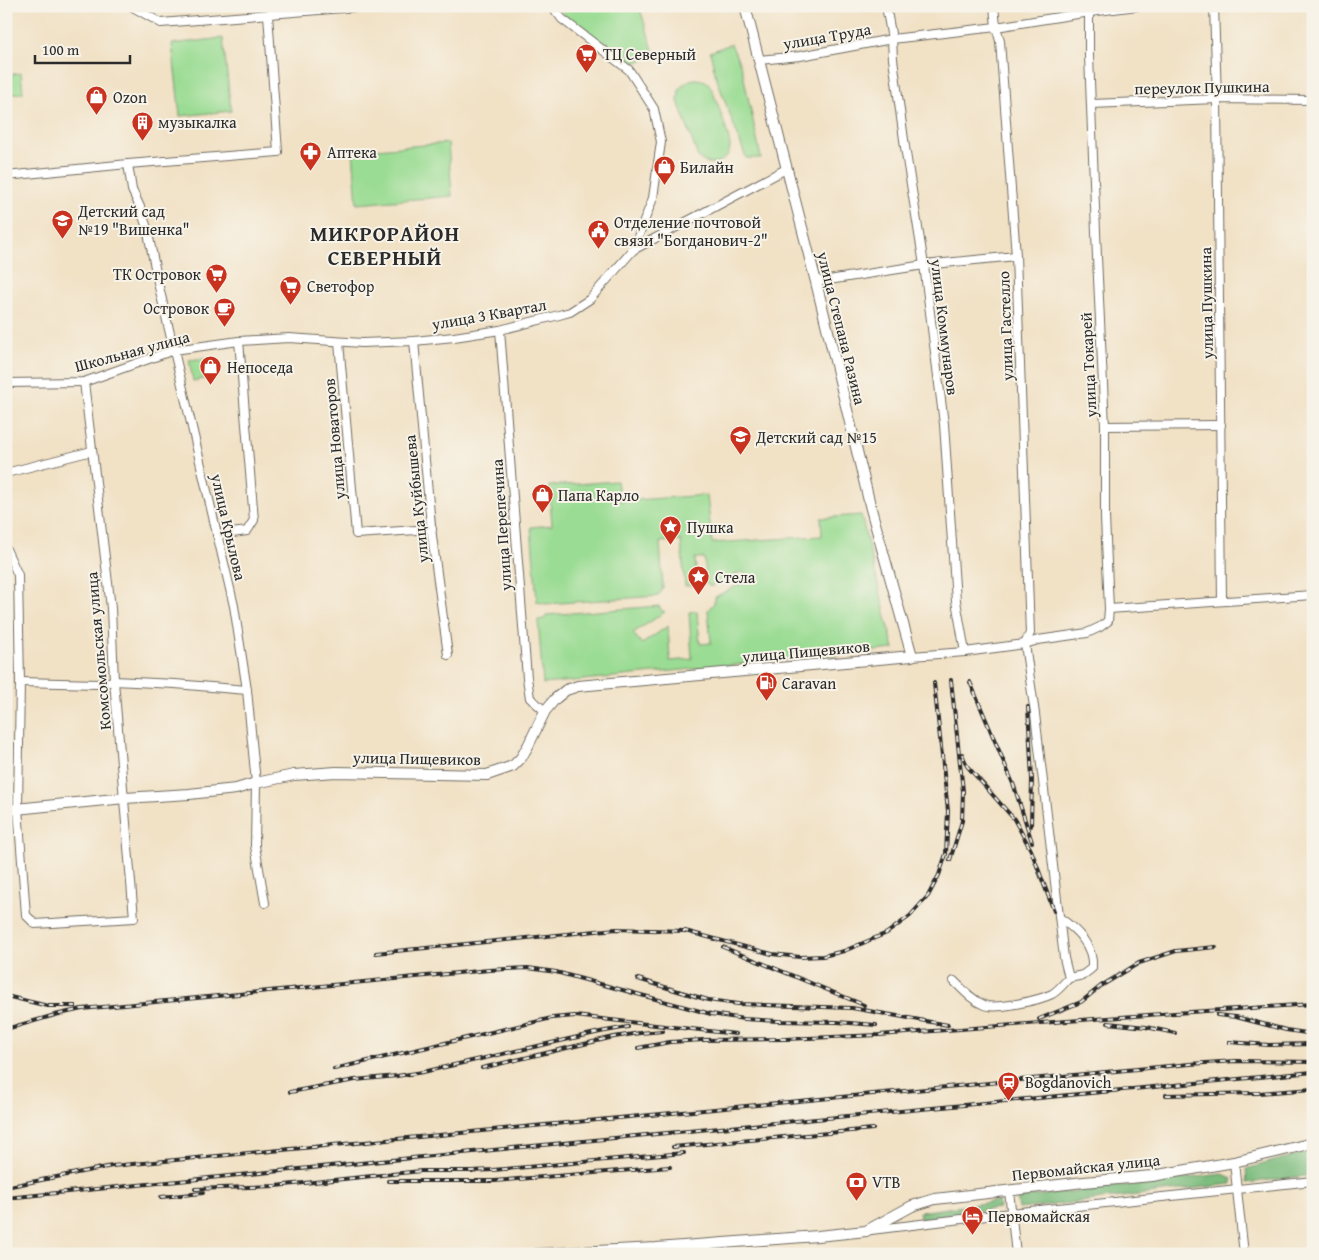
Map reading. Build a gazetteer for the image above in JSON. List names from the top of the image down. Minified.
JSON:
{"streets":{"main road":["улица Степана Разина","улица Пищевиков","Первомайская улица"],"street":["улица Труда","переулок Пушкина","улица Пушкина","улица 3 Квартал","улица Гастелло","улица Коммунаров","Школьная улица","улица Токарей","улица Новаторов","улица Куйбышева","улица Перепечина","улица Крылова","Комсомольская улица"]},"crossings":[["улица Труда","улица Гастелло"],["улица Труда","улица Коммунаров"],["улица Труда","улица Степана Разина"],["улица Труда","улица Токарей"],["переулок Пушкина","улица Пушкина"],["переулок Пушкина","улица Токарей"],["улица 3 Квартал","Школьная улица"],["улица 3 Квартал","улица Куйбышева"],["улица 3 Квартал","улица Перепечина"],["улица Гастелло","улица Пищевиков"],["улица Коммунаров","улица Пищевиков"],["улица Степана Разина","улица Пищевиков"],["Школьная улица","улица Новаторов"],["Школьная улица","улица Куйбышева"],["Школьная улица","улица Крылова"],["Школьная улица","Комсомольская улица"],["улица Токарей","улица Пищевиков"],["улица Новаторов","улица Куйбышева"],["улица Перепечина","улица Пищевиков"],["улица Крылова","улица Пищевиков"],["Комсомольская улица","улица Пищевиков"]],"districts":["МИКРОРАЙОН СЕВЕРНЫЙ"],"places":{"supermarket":["ТЦ Северный","ТК Островок","Светофор"],"shop":["Ozon","Билайн","Непоседа","Папа Карло"],"building":["музыкалка"],"pharmacy":["Аптека"],"school or university":["Детский сад №19 \"Вишенка\"","Детский сад №15"],"public building":["Отделение почтовой связи \"Богданович-2\""],"cafe":["Островок"],"place":["Пушка","Стела"],"fuel station":["Caravan"],"station":["Bogdanovich"],"bank":["VTB"],"hotel":["Первомайская"]},"scale_bar":"100 m"}
